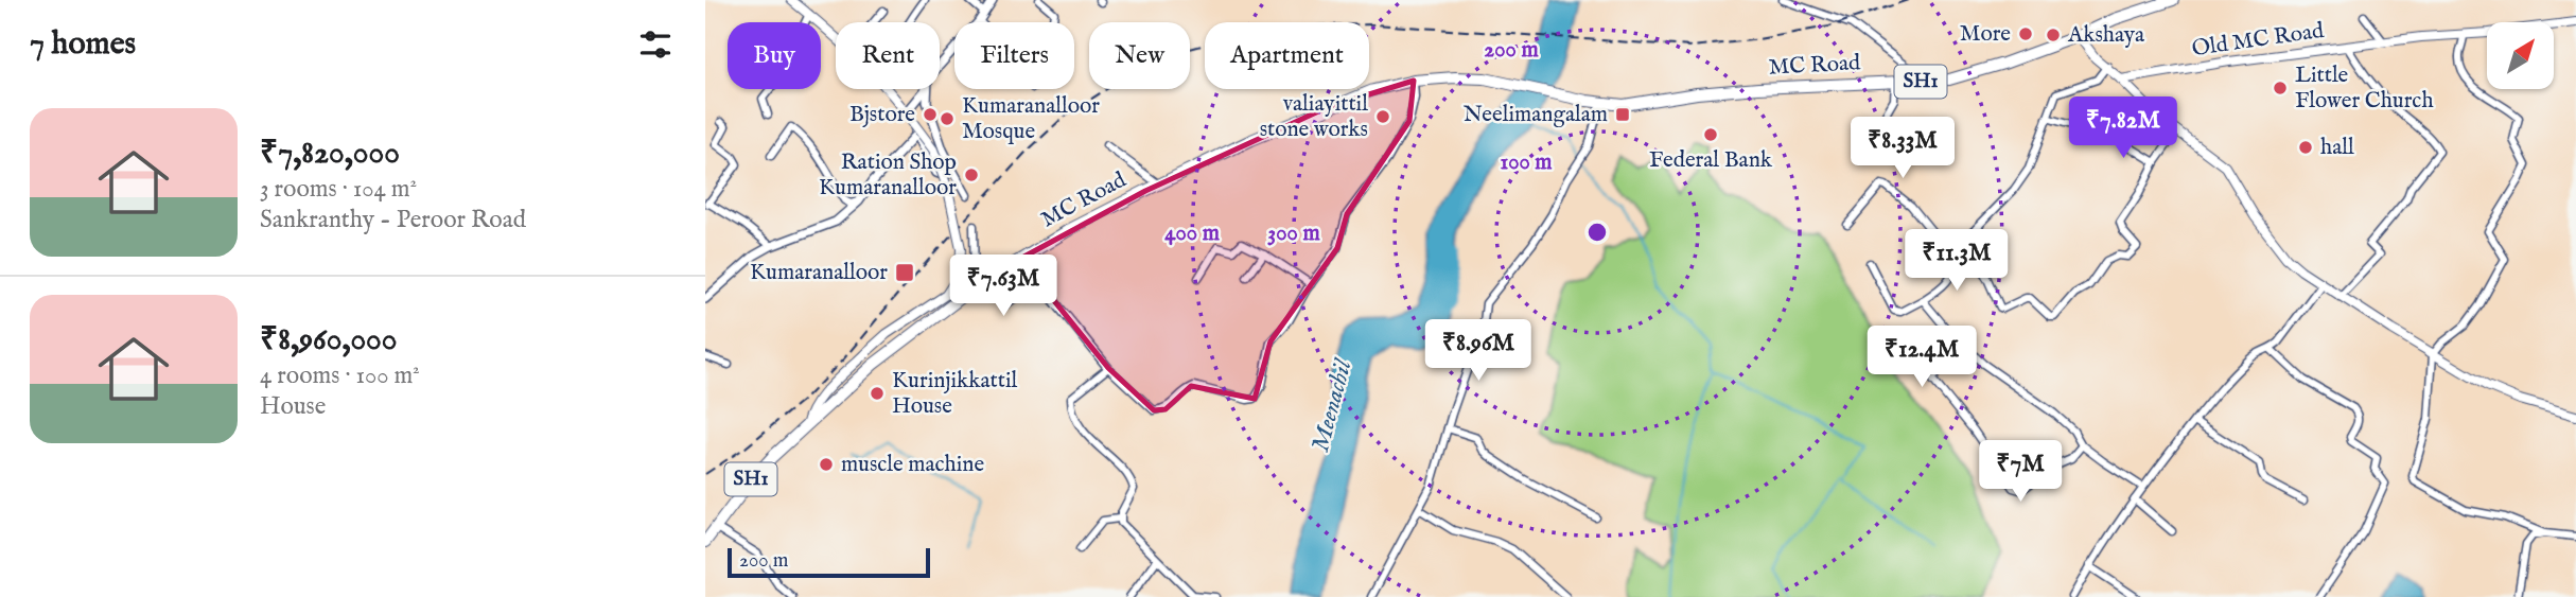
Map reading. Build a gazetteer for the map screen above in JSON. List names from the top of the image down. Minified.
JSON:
{"streets":{"main road":["Old MC Road","MC Road","SH1"]},"water":["Meenachil"],"places":{"other":["More","Akshaya","Little Flower Church","Bjstore","valiayittil stone works","Kumaranalloor Mosque","Federal Bank","hall","Ration Shop Kumaranalloor","Kurinjikkattil House","muscle machine"],"transit":["Neelimangalam","Kumaranalloor"]},"scale_bar":"200 m","north":"top right","page":{"heading":"7 homes","chip":["Buy","Rent","Filters","New","Apartment"],"list":[{"name":"₹7,820,000","note":"3 rooms · 104 m² · Sankranthy - Peroor Road"},{"name":"₹8,960,000","note":"4 rooms · 100 m² · House"}],"price":["₹7.82M","₹8.33M","₹11.3M","₹7.63M","₹8.96M","₹12.4M","₹7M"],"scale":"200 m"},"rings":["200 m","100 m","300 m","400 m"]}
